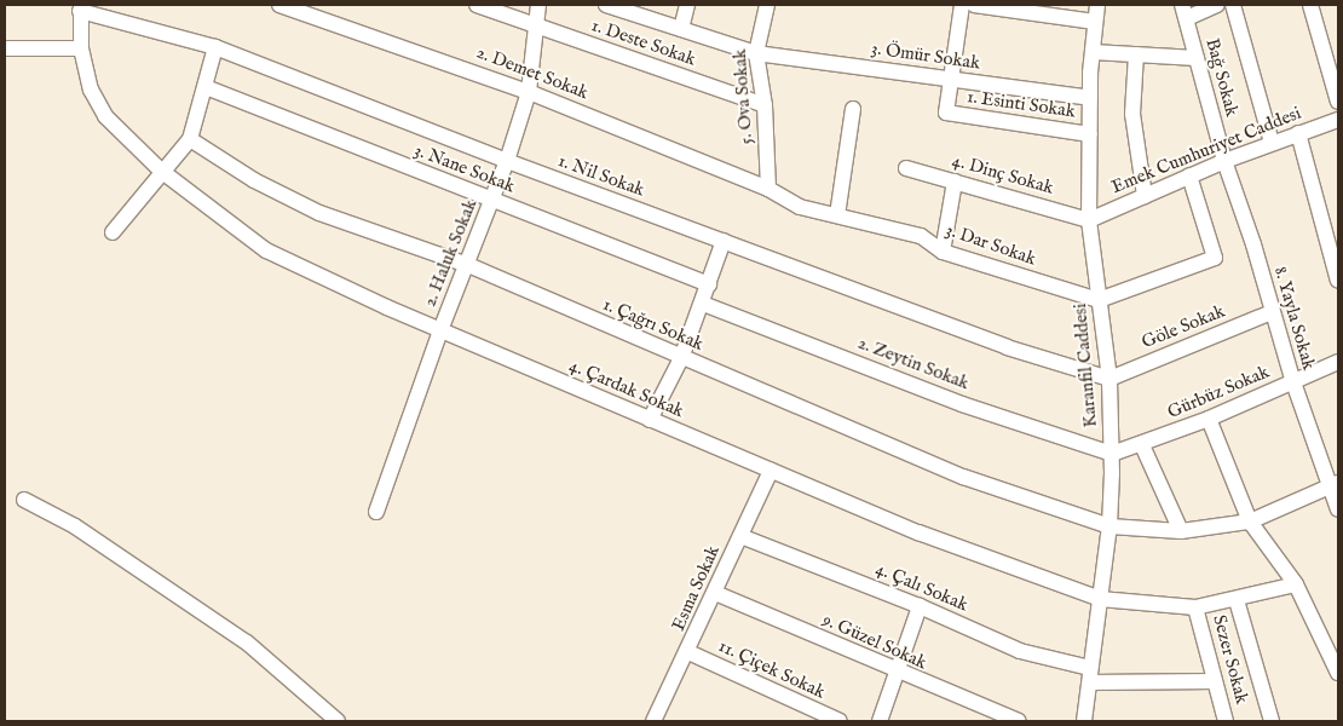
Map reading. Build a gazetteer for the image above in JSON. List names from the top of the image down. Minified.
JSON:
{"streets":{"street":["1. Deste Sokak","3. Ömür Sokak","2. Demet Sokak","Bağ Sokak","5. Ova Sokak","1. Esinti Sokak","Emek Cumhuriyet Caddesi","3. Nane Sokak","4. Dinç Sokak","1. Nil Sokak","3. Dar Sokak","2. Haluk Sokak","8. Yayla Sokak","1. Çağrı Sokak","Göle Sokak","2. Zeytin Sokak","Karanfil Caddesi","4. Çardak Sokak","Gürbüz Sokak","4. Çalı Sokak","Esma Sokak","9. Güzel Sokak","Sezer Sokak","11. Çiçek Sokak"]},"crossings":[["1. Deste Sokak","5. Ova Sokak"],["1. Deste Sokak","2. Haluk Sokak"],["3. Ömür Sokak","5. Ova Sokak"],["3. Ömür Sokak","1. Esinti Sokak"],["3. Ömür Sokak","Karanfil Caddesi"],["2. Demet Sokak","5. Ova Sokak"],["2. Demet Sokak","3. Dar Sokak"],["2. Demet Sokak","2. Haluk Sokak"],["Bağ Sokak","Emek Cumhuriyet Caddesi"],["Bağ Sokak","8. Yayla Sokak"],["1. Esinti Sokak","Karanfil Caddesi"],["Emek Cumhuriyet Caddesi","4. Dinç Sokak"],["Emek Cumhuriyet Caddesi","8. Yayla Sokak"],["Emek Cumhuriyet Caddesi","Karanfil Caddesi"],["3. Nane Sokak","2. Haluk Sokak"],["4. Dinç Sokak","Karanfil Caddesi"],["1. Nil Sokak","2. Haluk Sokak"],["1. Nil Sokak","Göle Sokak"],["1. Nil Sokak","Karanfil Caddesi"],["1. Nil Sokak","4. Çardak Sokak"],["3. Dar Sokak","Karanfil Caddesi"],["2. Haluk Sokak","1. Çağrı Sokak"],["2. Haluk Sokak","4. Çardak Sokak"],["8. Yayla Sokak","1. Çağrı Sokak"],["8. Yayla Sokak","Göle Sokak"],["8. Yayla Sokak","Gürbüz Sokak"],["1. Çağrı Sokak","Karanfil Caddesi"],["Göle Sokak","Karanfil Caddesi"],["2. Zeytin Sokak","Karanfil Caddesi"],["2. Zeytin Sokak","Gürbüz Sokak"],["Karanfil Caddesi","4. Çardak Sokak"],["Karanfil Caddesi","Gürbüz Sokak"],["Karanfil Caddesi","4. Çalı Sokak"],["4. Çardak Sokak","Esma Sokak"],["4. Çardak Sokak","Sezer Sokak"],["4. Çalı Sokak","Esma Sokak"],["4. Çalı Sokak","Sezer Sokak"],["Esma Sokak","9. Güzel Sokak"],["Esma Sokak","11. Çiçek Sokak"]]}
